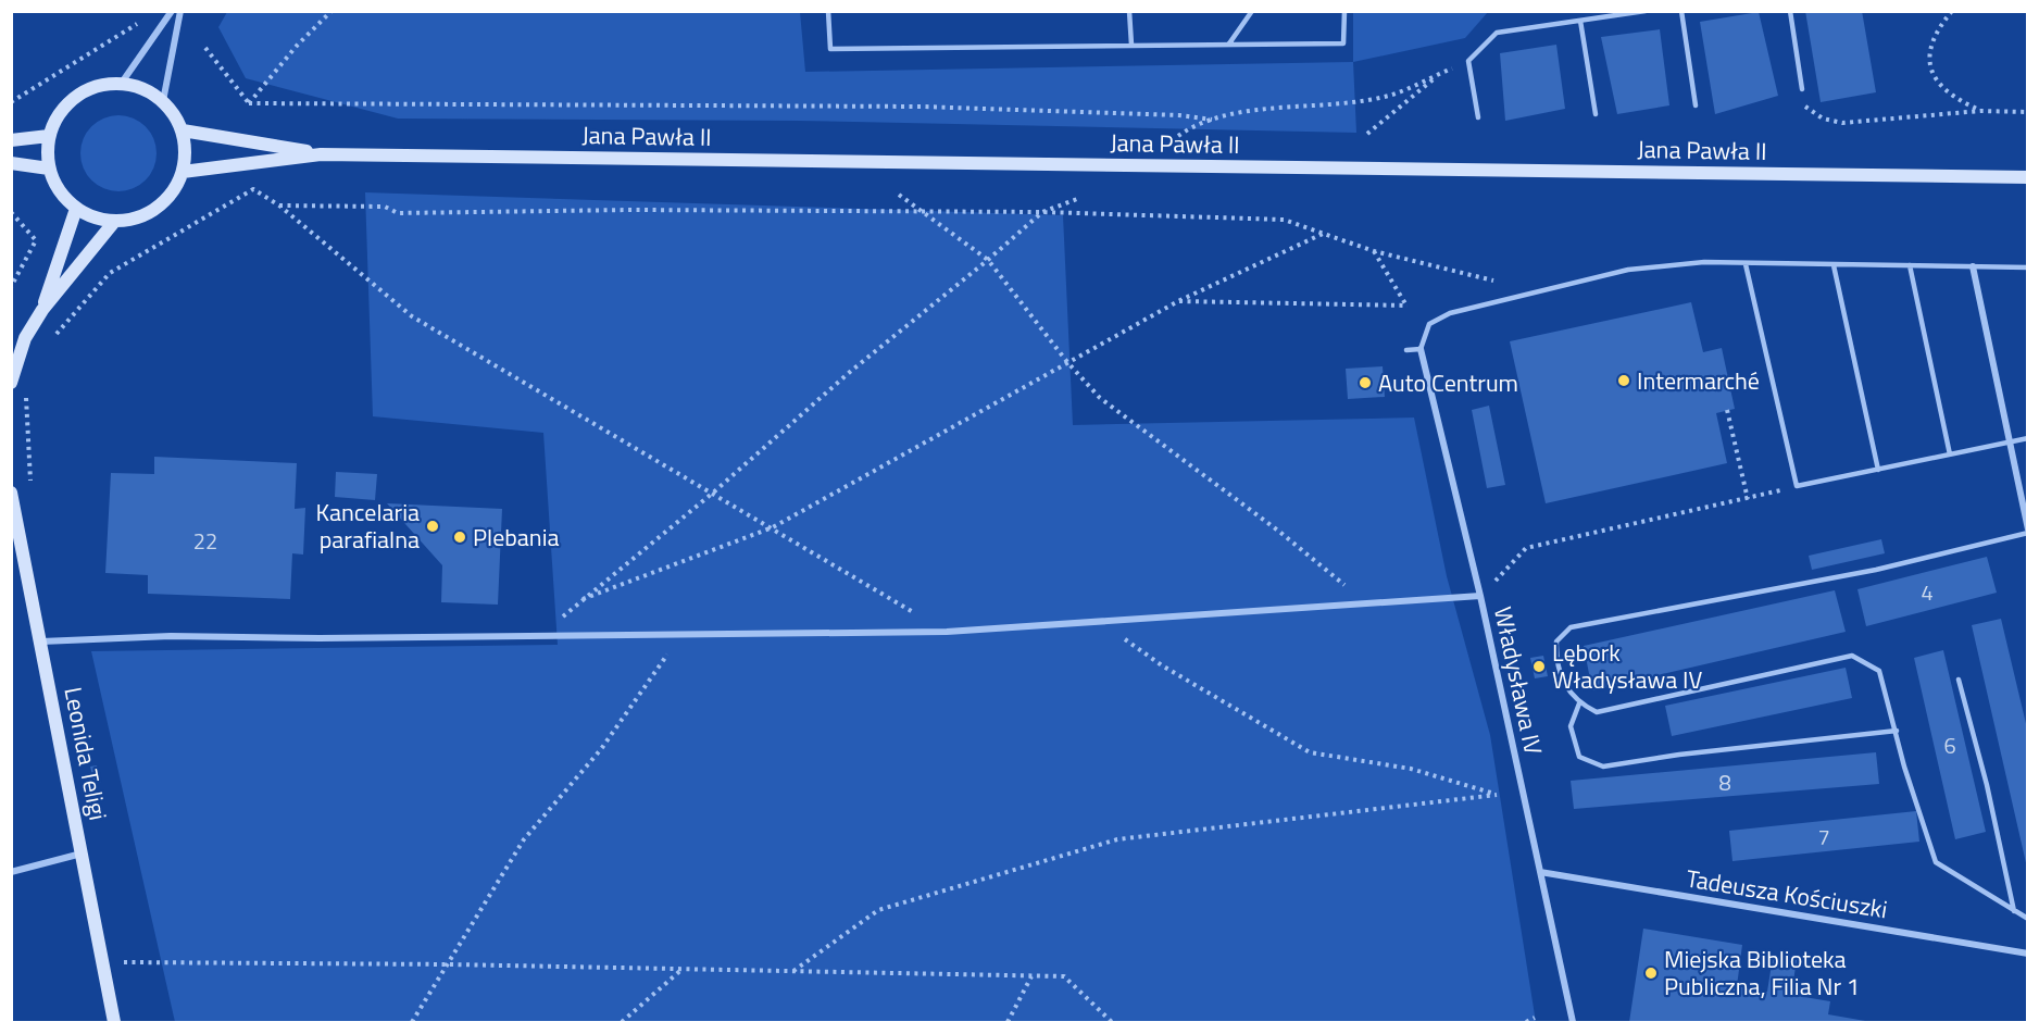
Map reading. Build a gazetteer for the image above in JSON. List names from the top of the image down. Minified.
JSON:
{"streets":{"main road":["Jana Pawła II","Leonida Teligi"],"street":["Władysława IV","Tadeusza Kościuszki"]},"crossings":[["Władysława IV","Tadeusza Kościuszki"]],"places":["Intermarché","Auto Centrum","Kancelaria parafialna","Plebania","Lębork Władysława IV","Miejska Biblioteka Publiczna, Filia Nr 1"],"house_numbers":["22","4","6","8","7"]}
